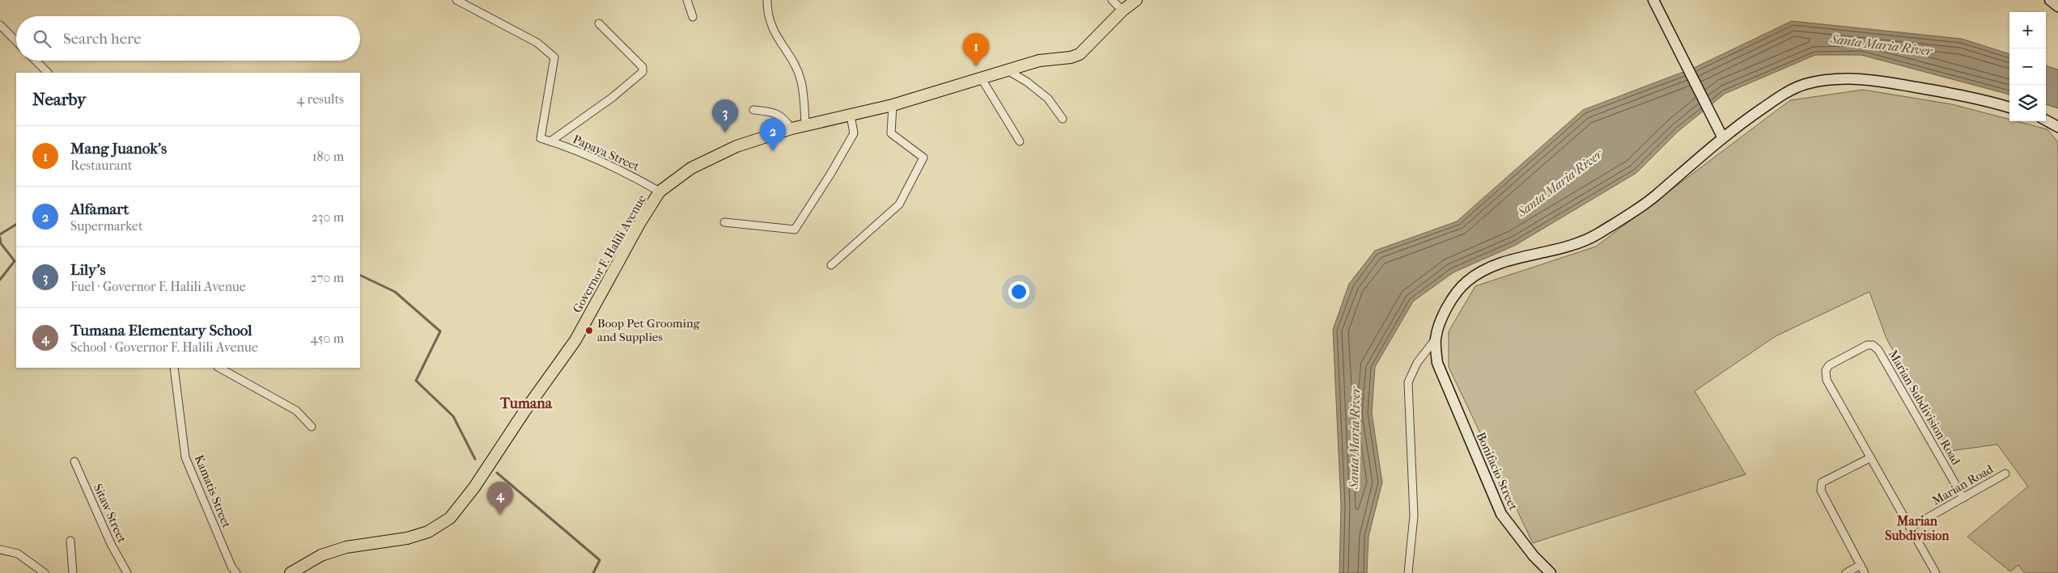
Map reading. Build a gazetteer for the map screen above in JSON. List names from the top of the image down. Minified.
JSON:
{"streets":{"main road":["Governor F. Halili Avenue"],"street":["Papaya Street","Marian Subdivision Road","Bonifacio Street","Marian Road","Kamatis Street","Sitaw Street"]},"crossings":[["Papaya Street","Governor F. Halili Avenue"],["Marian Subdivision Road","Marian Road"]],"districts":["Tumana","Marian Subdivision"],"water":["Santa Maria River"],"places":["Boop Pet Grooming and Supplies"],"page":{"map_buttons":["+","−"],"search":"Search here","pins":["1","3","2","4"],"heading":["Nearby","4 results"],"list":[{"mark":"1","name":"Mang Juanok’s","note":"Restaurant","value":"180 m"},{"mark":"2","name":"Alfamart","note":"Supermarket","value":"230 m"},{"mark":"3","name":"Lily’s","note":"Fuel · Governor F. Halili Avenue","value":"270 m"},{"mark":"4","name":"Tumana Elementary School","note":"School · Governor F. Halili Avenue","value":"450 m"}]}}
